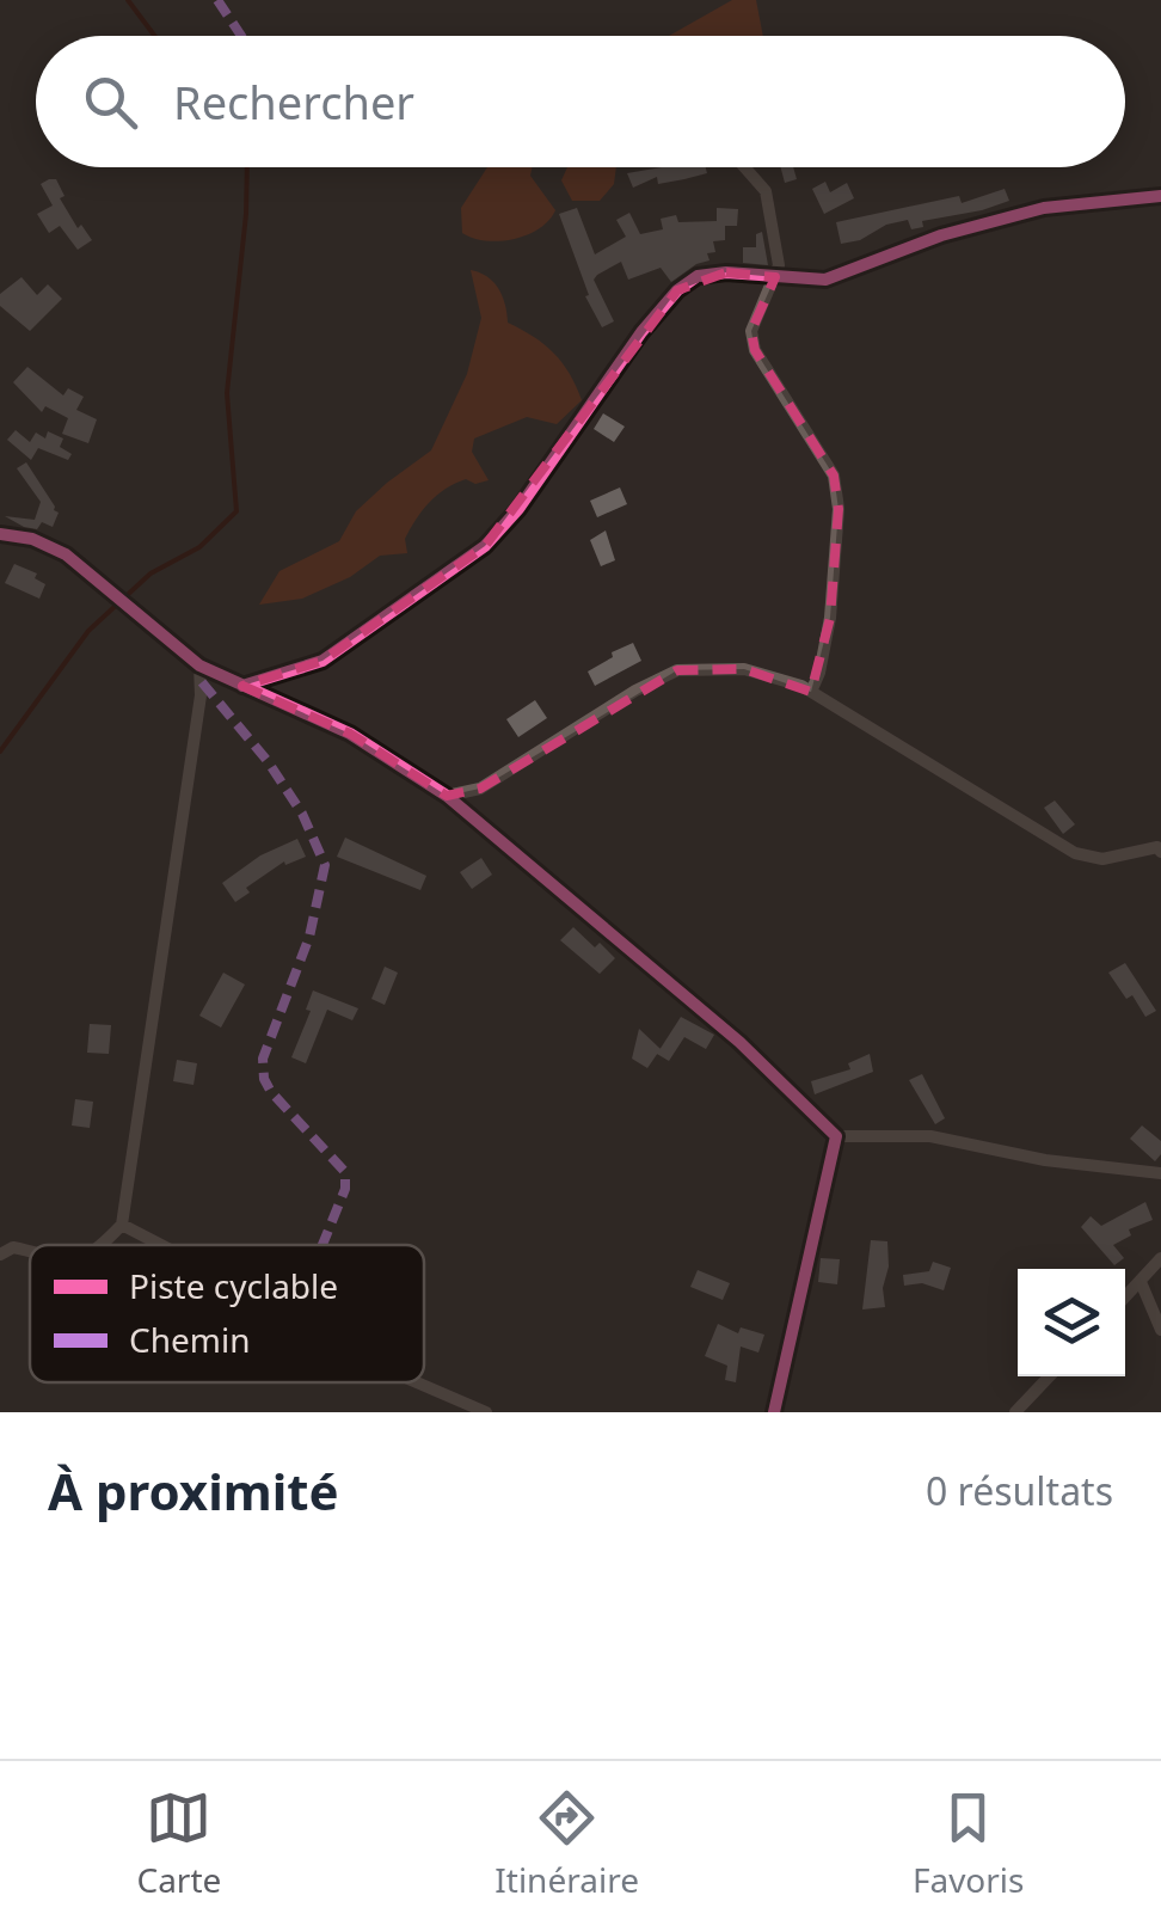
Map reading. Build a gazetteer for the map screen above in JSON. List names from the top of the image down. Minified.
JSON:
{"legend":["Piste cyclable","Chemin"],"page":{"search":"Rechercher","heading":["À proximité","0 résultats"],"nav":["Carte","Itinéraire","Favoris"]}}
